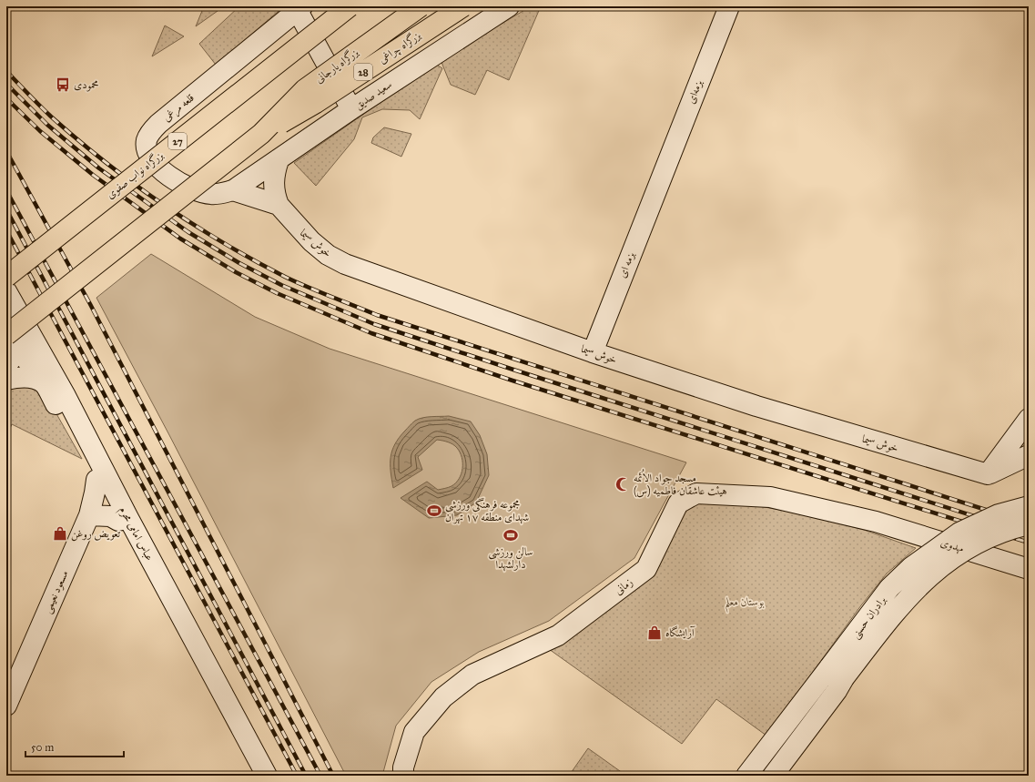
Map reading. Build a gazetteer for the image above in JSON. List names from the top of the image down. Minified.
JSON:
{"streets":{"highway":["بزرگراه چراغی","بزرگراه یارجانی","28","27","بزرگراه نواب صفوی"],"street":["بزمه‌ای","سعید صدیق","قلعه مرغی","خوش سیما","بزمه ای","عباس امامی محرم","مهدوی","زمانی","مسعود نعیمی","برادران حسنی"]},"crossings":[["بزرگراه چراغی","بزرگراه یارجانی"],["بزمه‌ای","بزمه ای"],["سعید صدیق","قلعه مرغی"],["خوش سیما","بزمه ای"],["عباس امامی محرم","مسعود نعیمی"],["مهدوی","زمانی"]],"parks":["بوستان معلم"],"places":{"bus stop":["محمودی"],"mosque":["مسجد جواد الاُئمه هیئت عاشقان فاطمیه (س)"],"sports":["مجموعه فرهنگی ورزشی شهدای منطقه ۱۷ تهران","سالن ورزشی دارلشهدا"],"shop":["تعویض روغن","آرایشگاه"]},"scale_bar":"50 m"}
